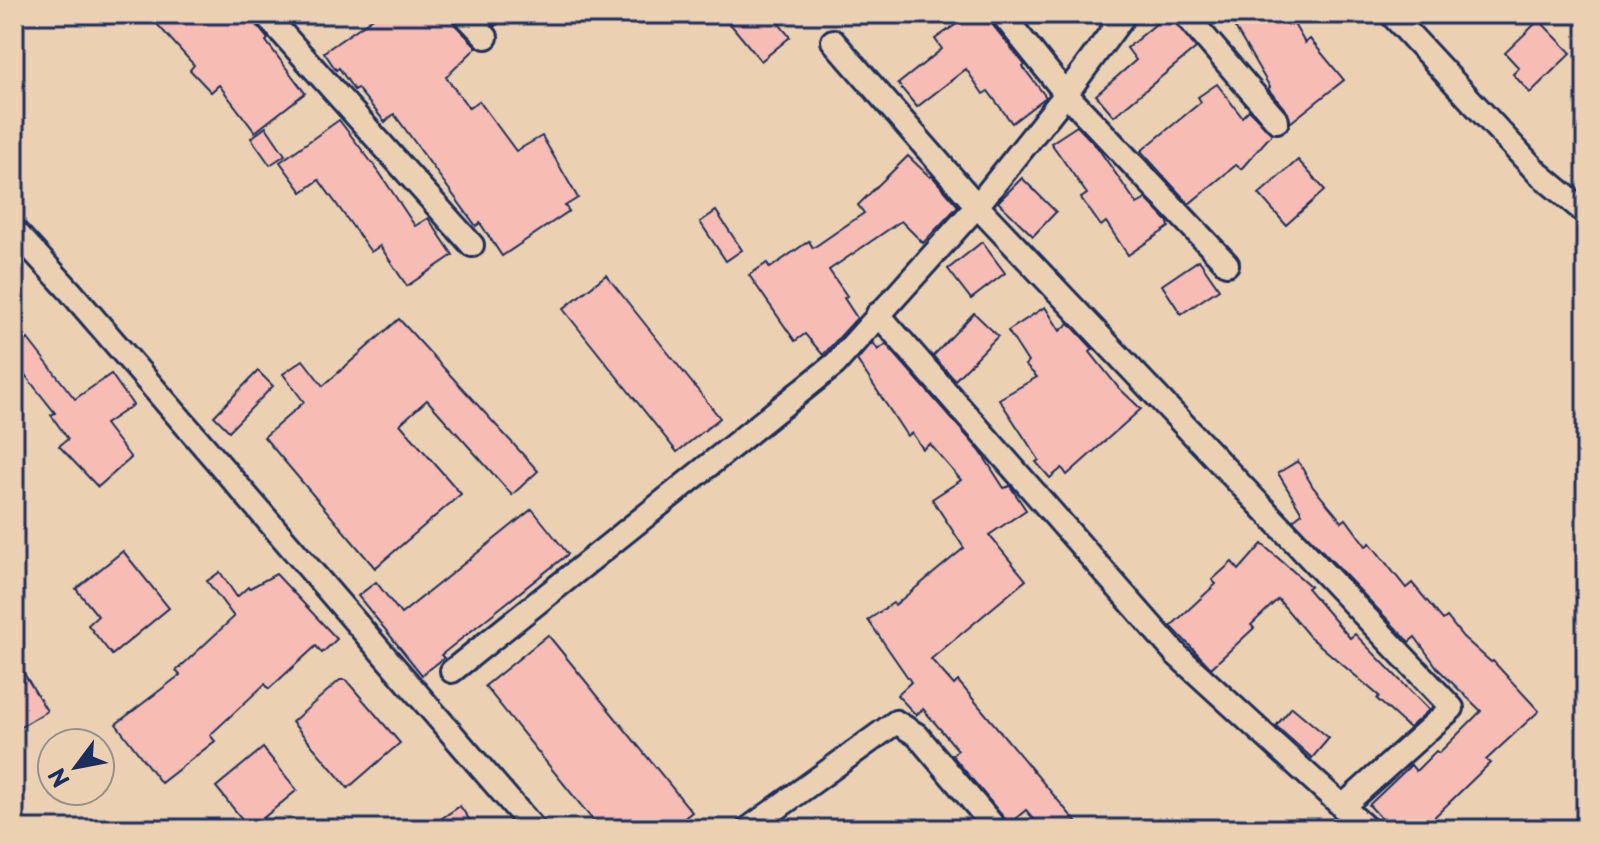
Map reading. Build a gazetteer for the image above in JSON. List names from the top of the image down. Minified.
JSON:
{"north":"bottom left"}
